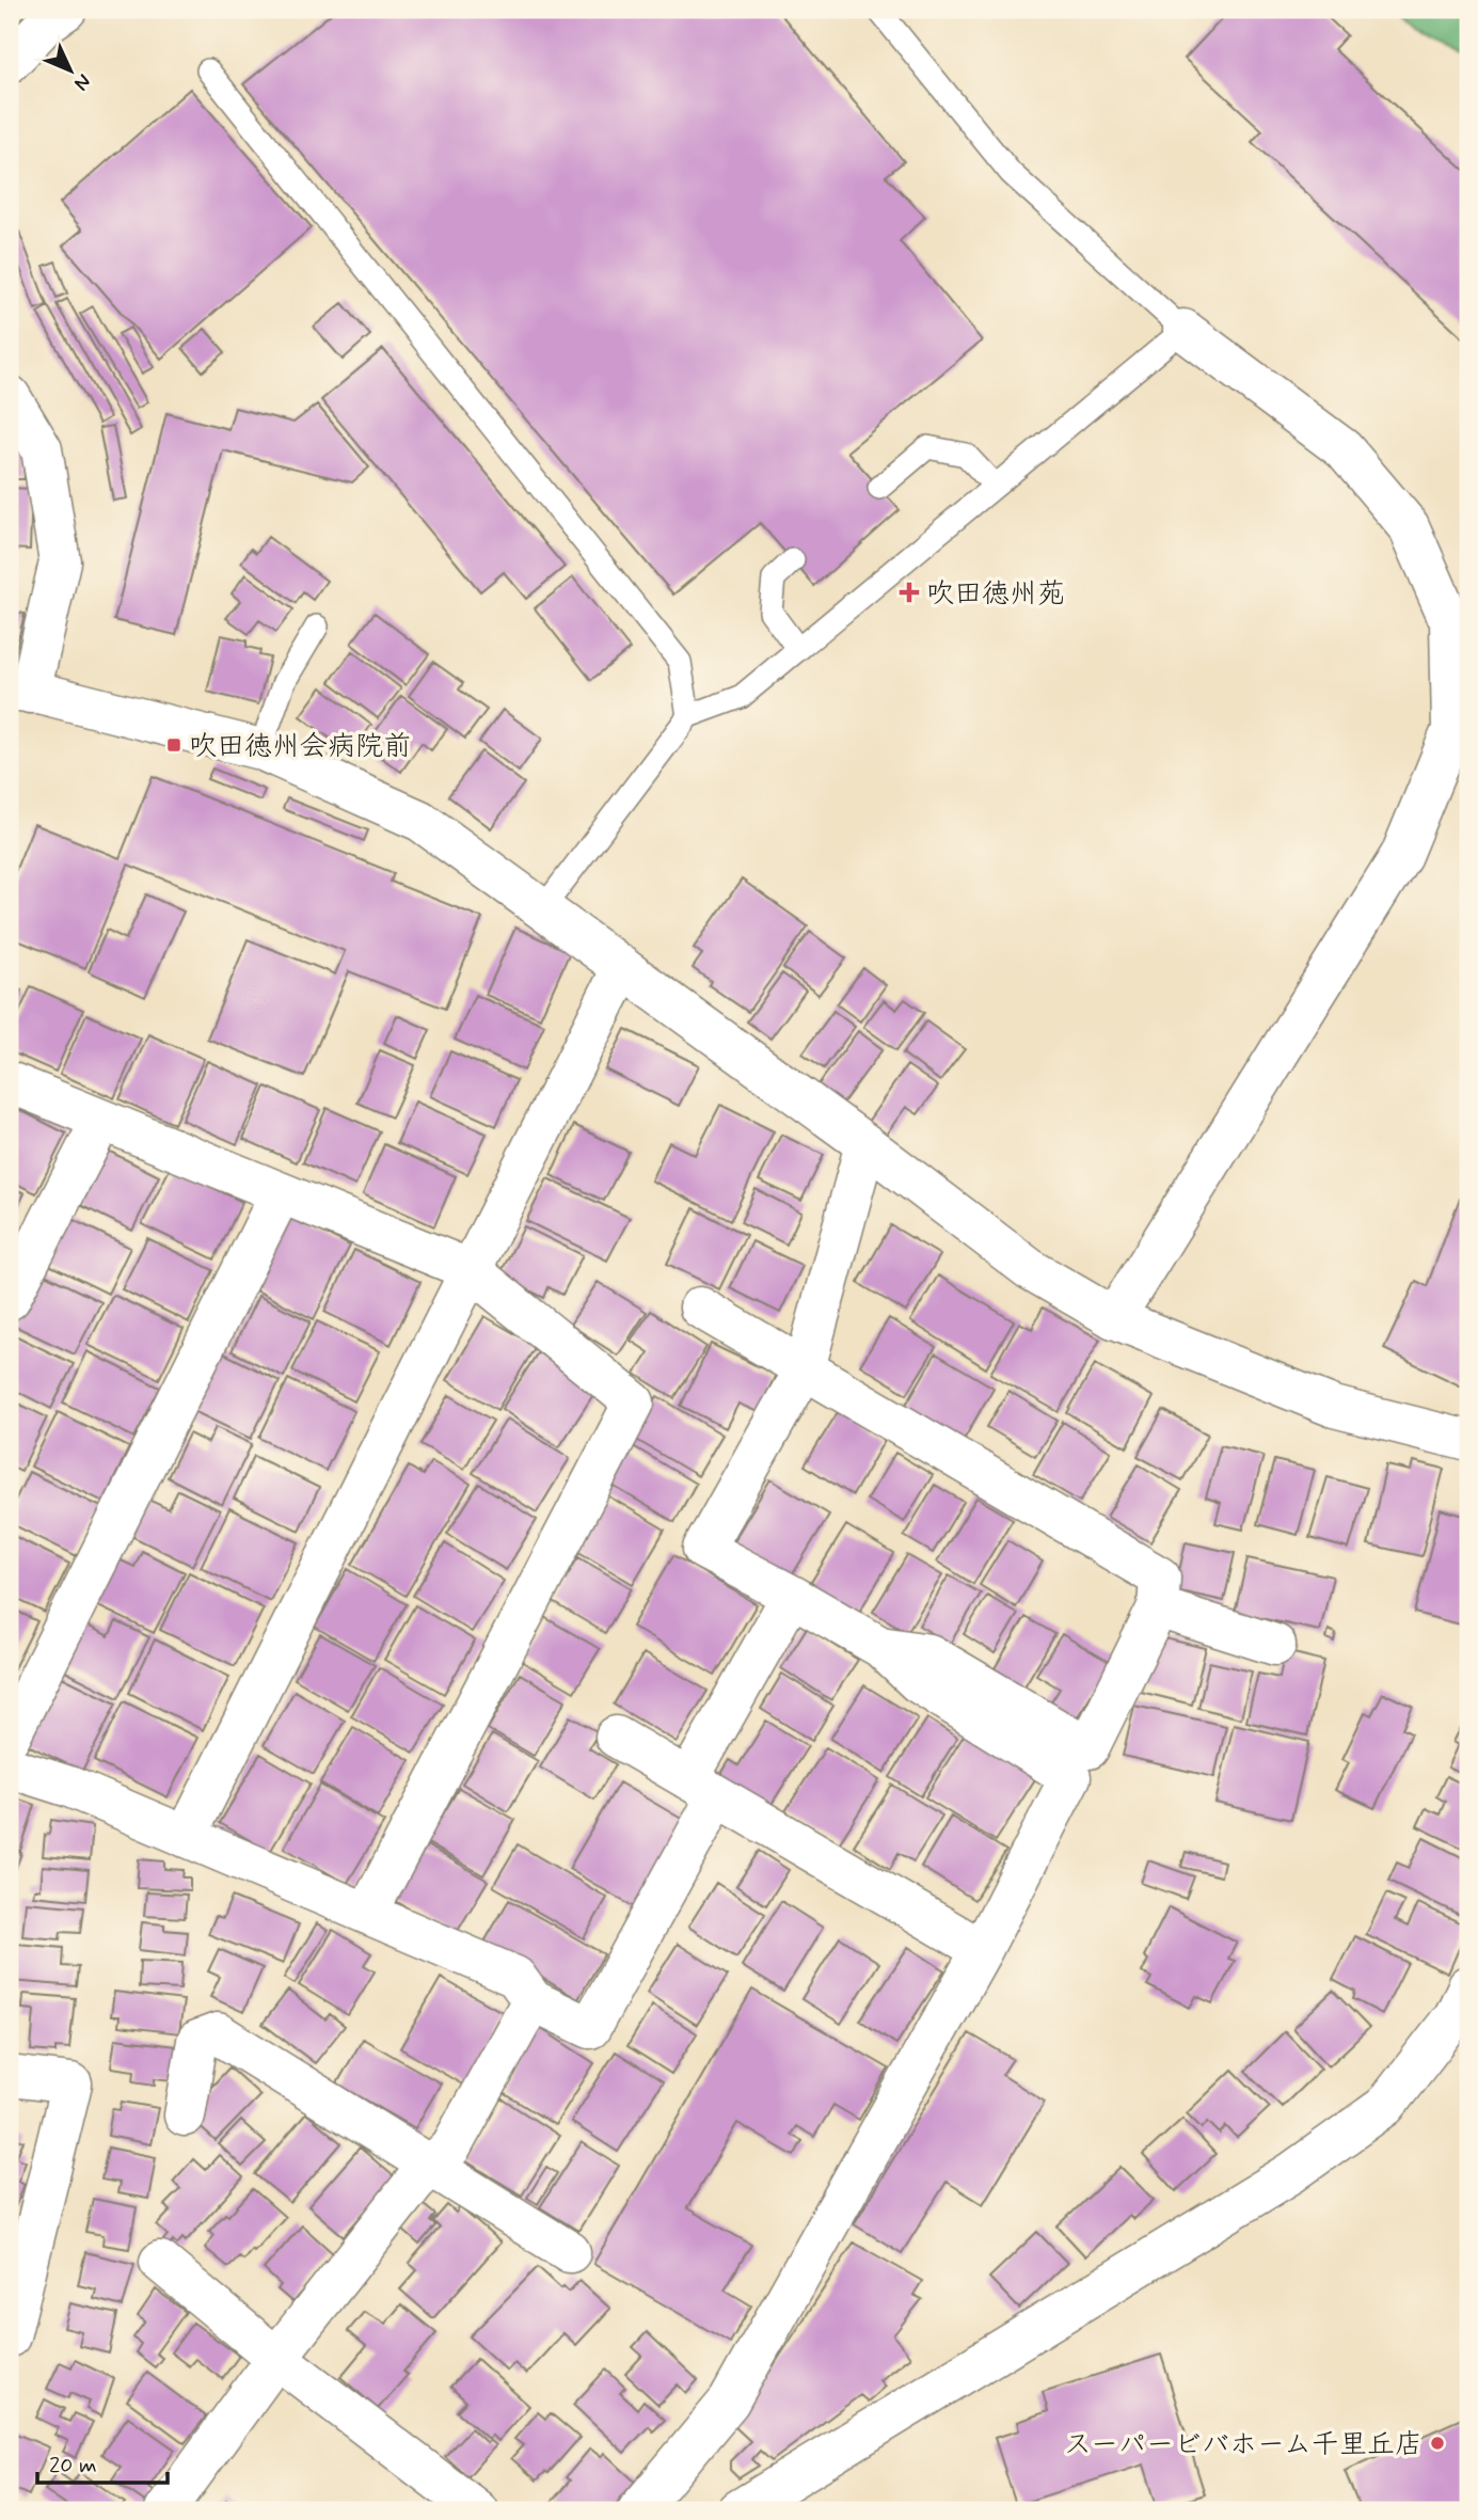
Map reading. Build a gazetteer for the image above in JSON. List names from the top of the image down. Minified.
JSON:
{"places":{"health":["吹田徳州苑"],"transit":["吹田徳州会病院前"],"other":["スーパービバホーム千里丘店"]},"scale_bar":"20 m","north":"bottom right"}
